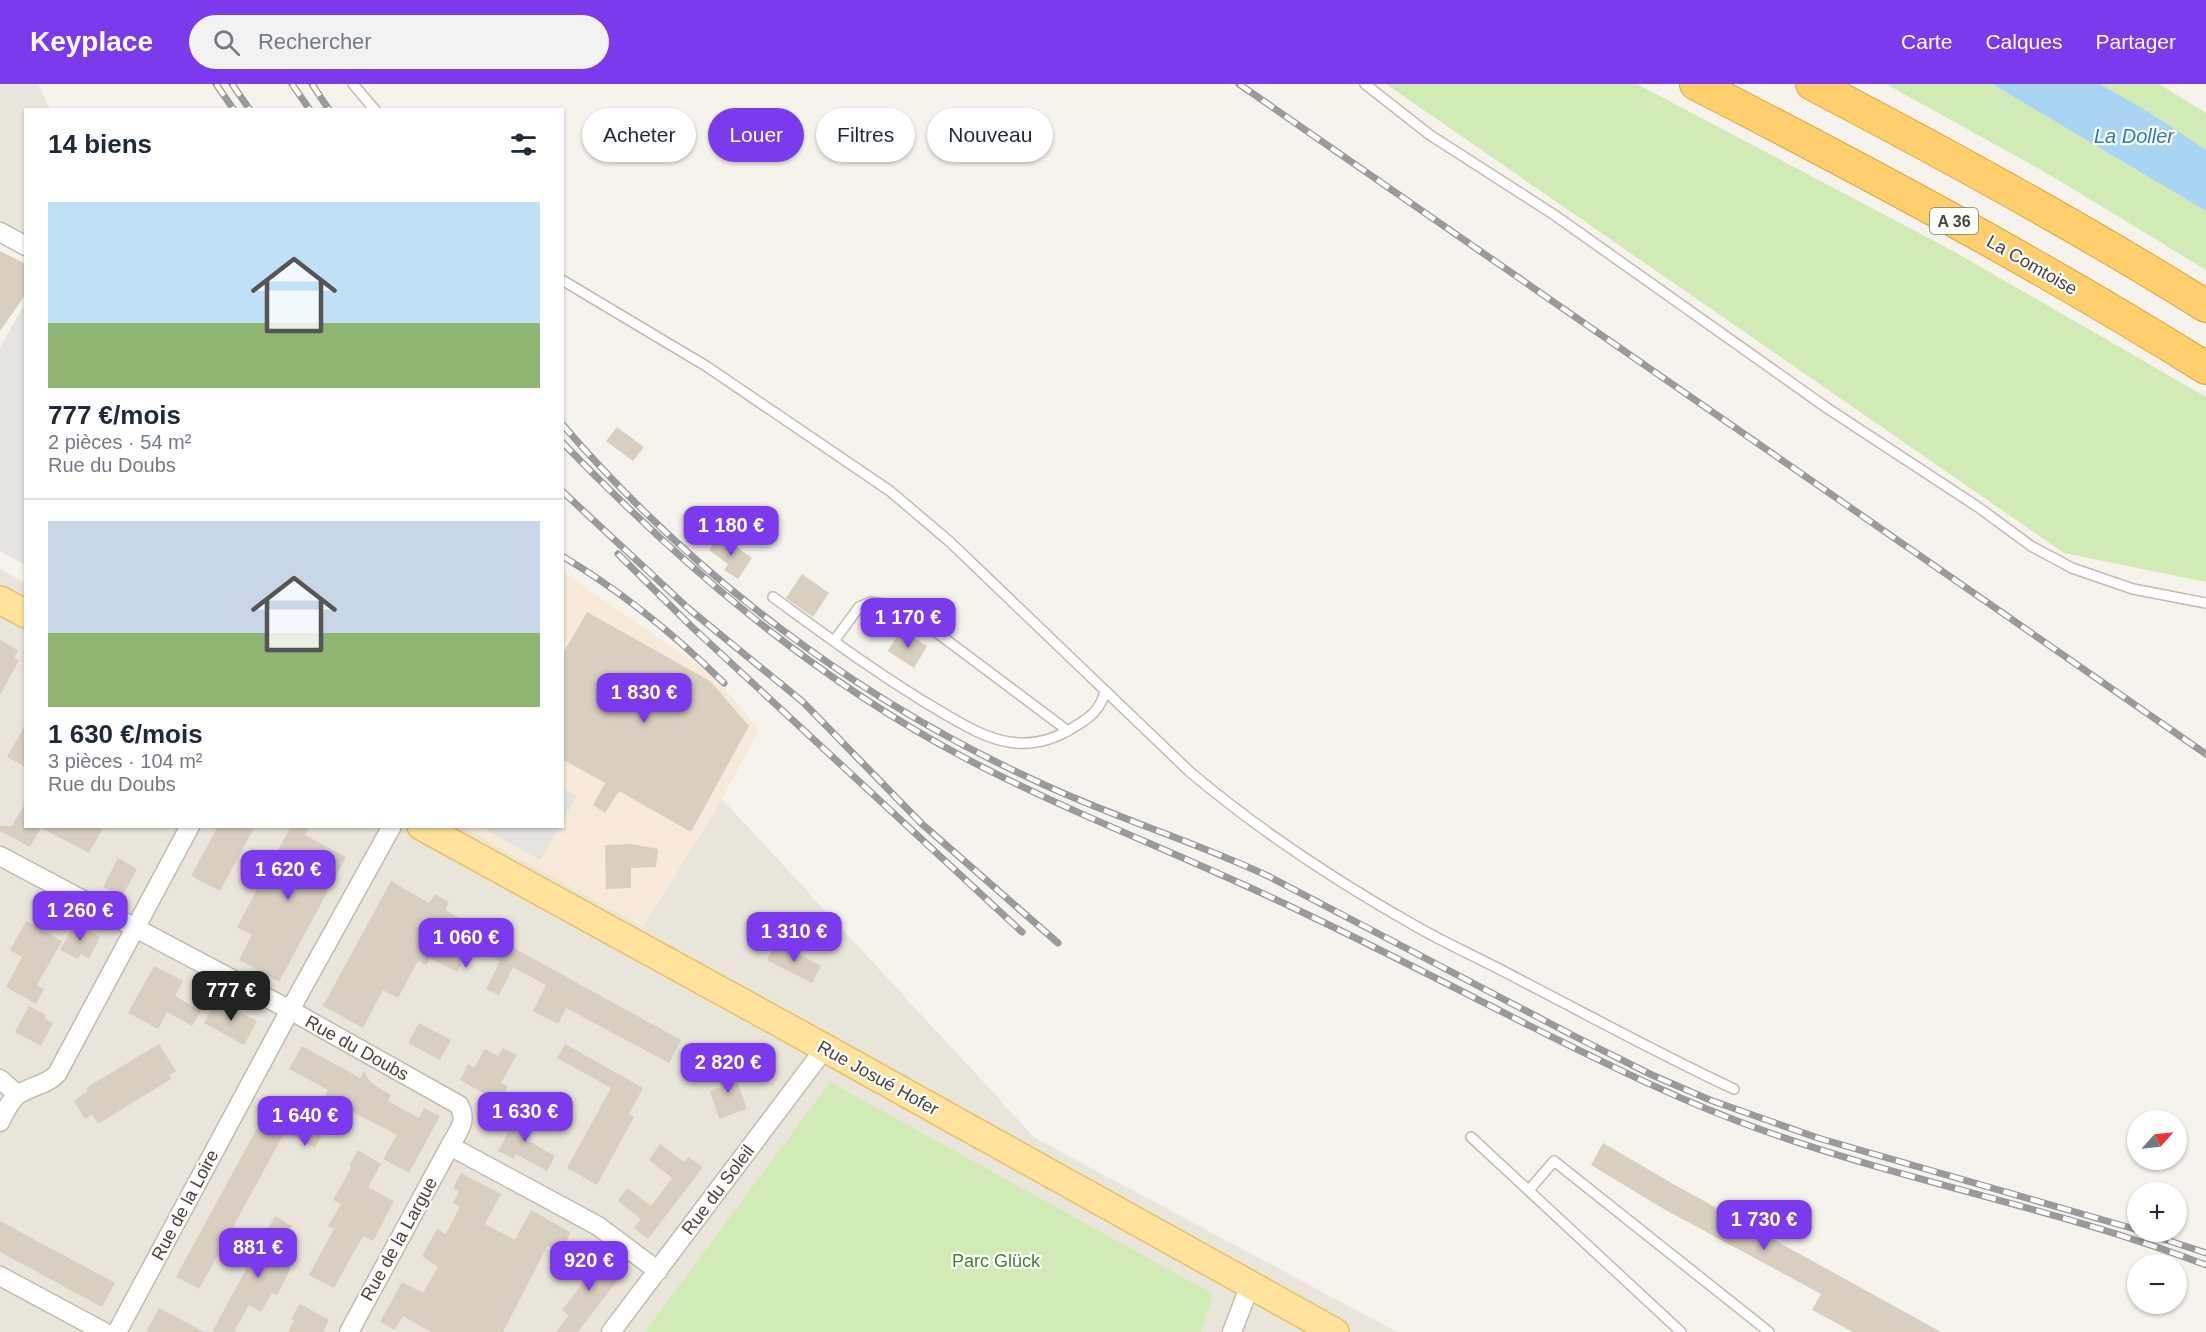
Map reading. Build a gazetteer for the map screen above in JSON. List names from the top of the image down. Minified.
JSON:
{"streets":{"highway":["A 36","La Comtoise"],"main road":["Rue Josué Hofer"],"street":["Rue du Doubs","Rue du Soleil","Rue de la Loire","Rue de la Largue"]},"crossings":[["Rue du Doubs","Rue de la Loire"],["Rue du Doubs","Rue de la Largue"],["Rue Josué Hofer","Rue du Soleil"]],"water":["La Doller"],"parks":["Parc Glück"],"north":"top right","page":{"header":"Keyplace","search":"Rechercher","nav":["Carte","Calques","Partager"],"chip":["Acheter","Louer","Filtres","Nouveau"],"heading":"14 biens","list":[{"name":"777 €/mois","note":"2 pièces · 54 m² · Rue du Doubs"},{"name":"1 630 €/mois","note":"3 pièces · 104 m² · Rue du Doubs"}],"price":["1 180 €","1 170 €","1 830 €","1 620 €","1 260 €","1 310 €","1 060 €","777 €","2 820 €","1 630 €","1 640 €","1 730 €","881 €","920 €"],"map_buttons":["+","−"]}}
